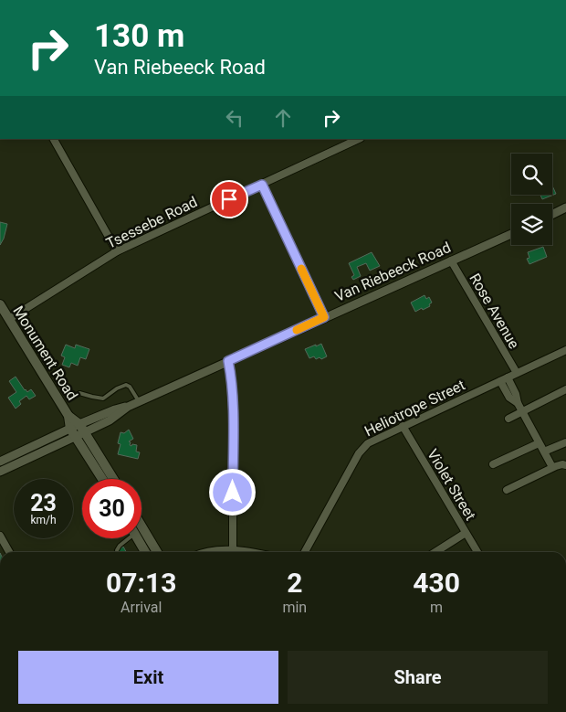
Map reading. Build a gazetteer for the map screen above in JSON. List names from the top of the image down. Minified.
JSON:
{"streets":{"main road":["Monument Road"],"street":["Tsessebe Road","Van Riebeeck Road","Rose Avenue","Heliotrope Street","Violet Street"]},"crossings":[["Tsessebe Road","Monument Road"],["Van Riebeeck Road","Rose Avenue"],["Van Riebeeck Road","Monument Road"],["Rose Avenue","Heliotrope Street"],["Heliotrope Street","Violet Street"]],"page":{"turn":["130 m","Van Riebeeck Road"],"speed":"23 km/h","limit":"30","eta":["07:13","Arrival","2","min","430","m"],"buttons":["Exit","Share"]}}
